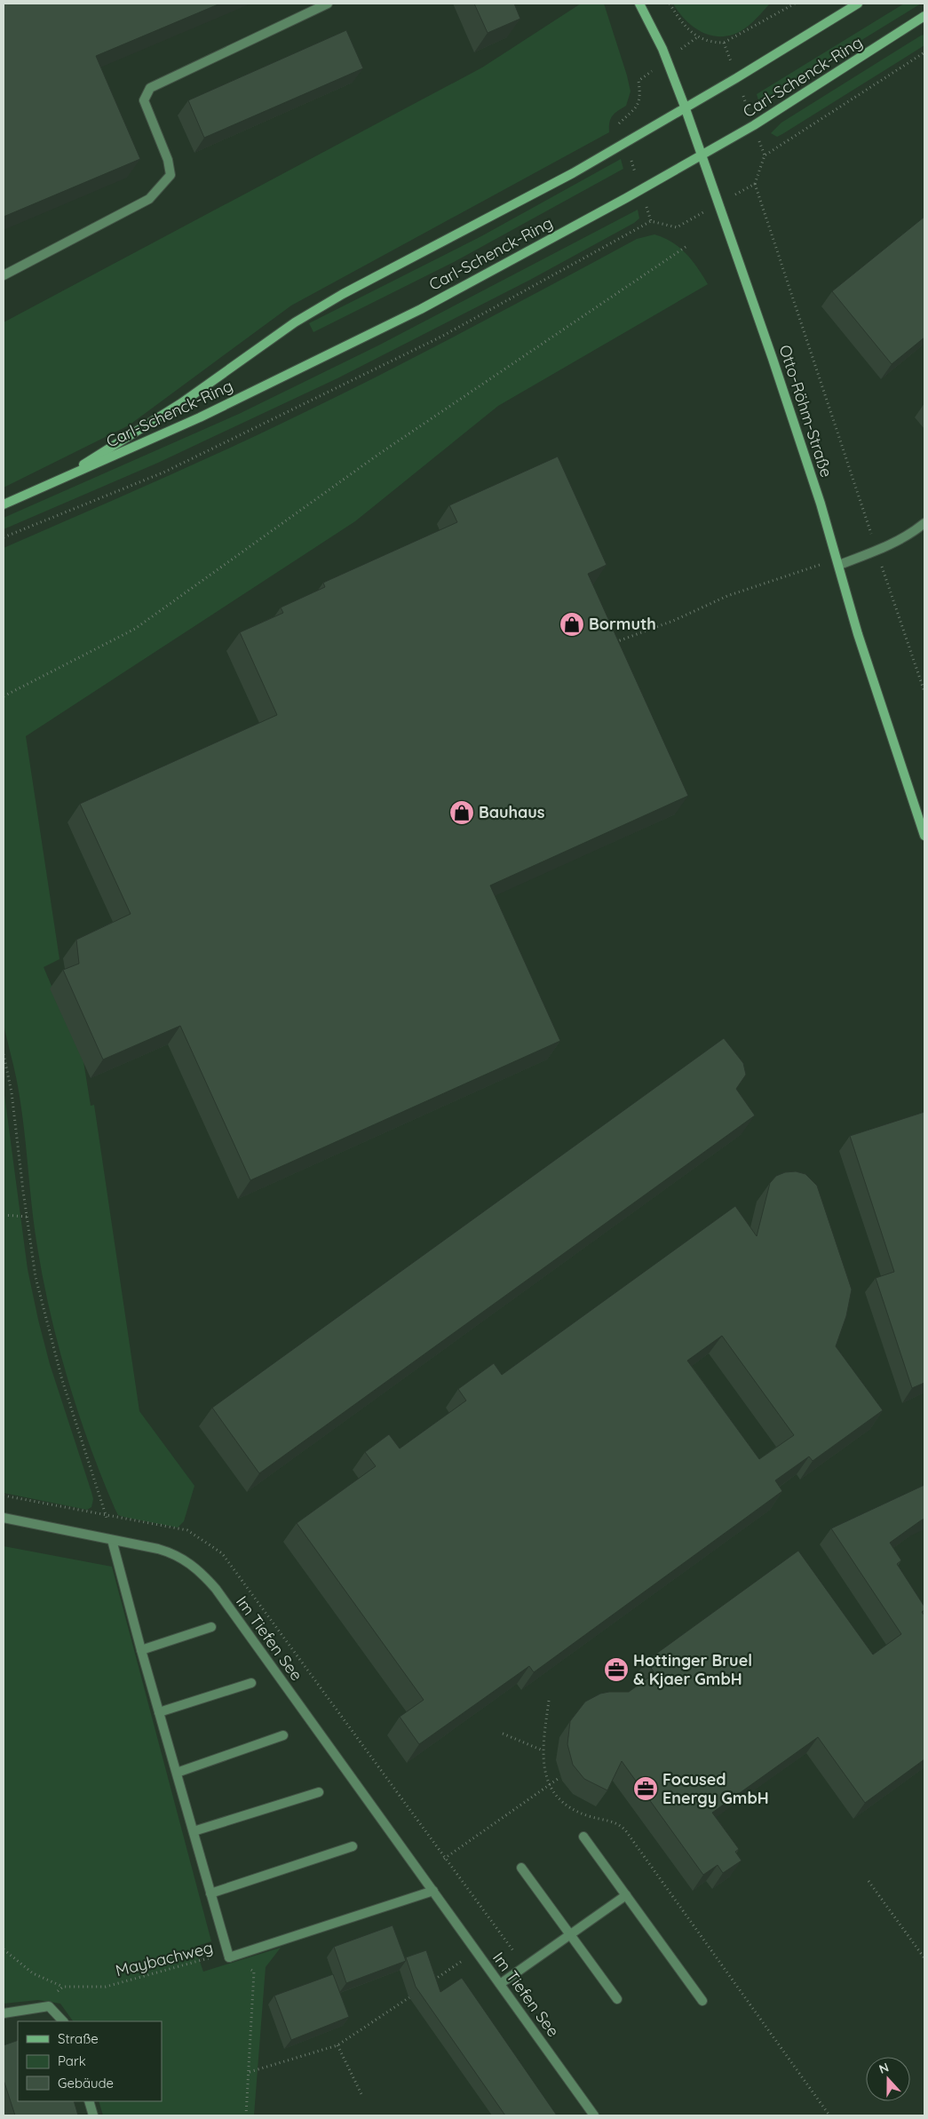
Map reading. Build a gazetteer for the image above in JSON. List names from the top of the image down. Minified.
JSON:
{"streets":{"main road":["Carl-Schenck-Ring","Otto-Röhm-Straße"],"street":["Im Tiefen See"],"path":["Maybachweg"]},"crossings":[["Carl-Schenck-Ring","Otto-Röhm-Straße"]],"places":{"shop":["Bormuth","Bauhaus"],"office":["Hottinger Bruel & Kjaer GmbH","Focused Energy GmbH"]},"legend":["Straße","Park","Gebäude"],"north":"top"}
